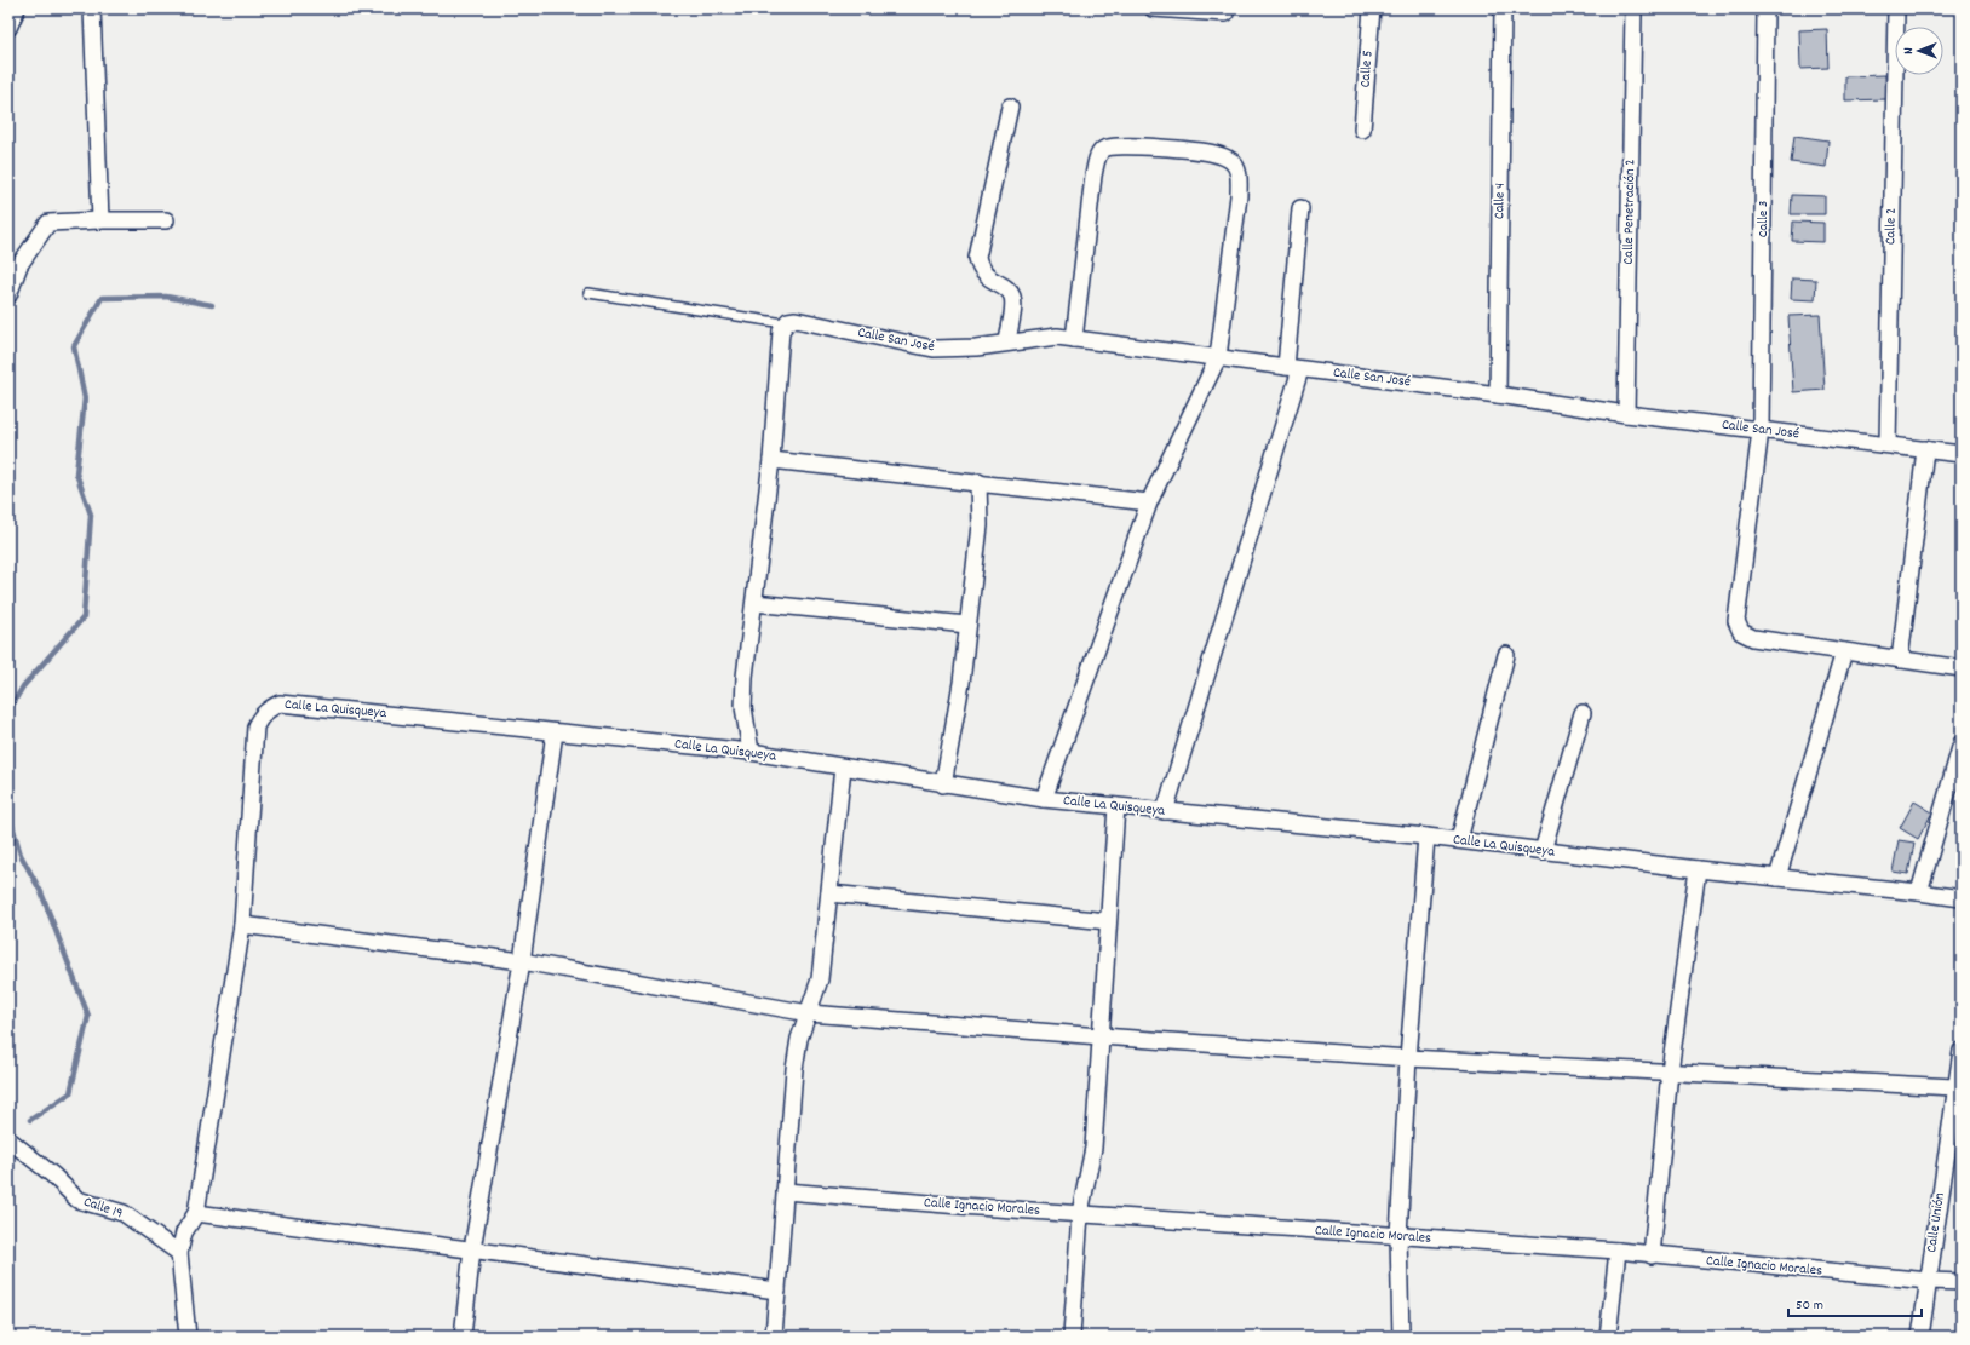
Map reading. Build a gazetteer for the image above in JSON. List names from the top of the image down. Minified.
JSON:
{"streets":{"street":["Calle 5","Calle 4","Calle Penetración 2","Calle 3","Calle 2","Calle San José","Calle La Quisqueya","Calle Ignacio Morales","Calle 19","Calle Unión"]},"crossings":[["Calle 4","Calle San José"],["Calle Penetración 2","Calle San José"],["Calle 3","Calle San José"],["Calle 2","Calle San José"],["Calle Ignacio Morales","Calle Unión"]],"scale_bar":"50 m","north":"left"}
